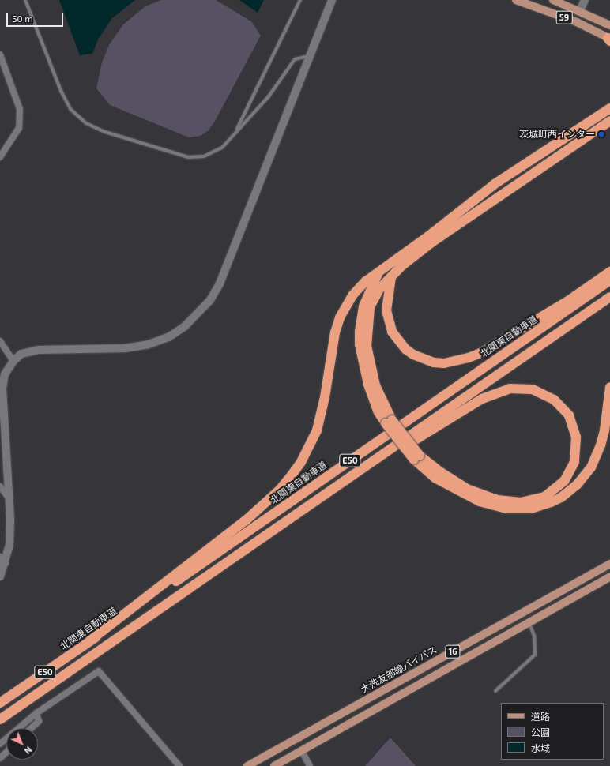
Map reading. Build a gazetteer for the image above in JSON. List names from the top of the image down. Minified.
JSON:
{"streets":{"highway":["北関東自動車道","E50"],"main road":["59","16","大洗友部線バイパス"]},"places":["茨城町西インター"],"legend":["道路","公園","水域"],"scale_bar":"50 m","north":"bottom right"}
